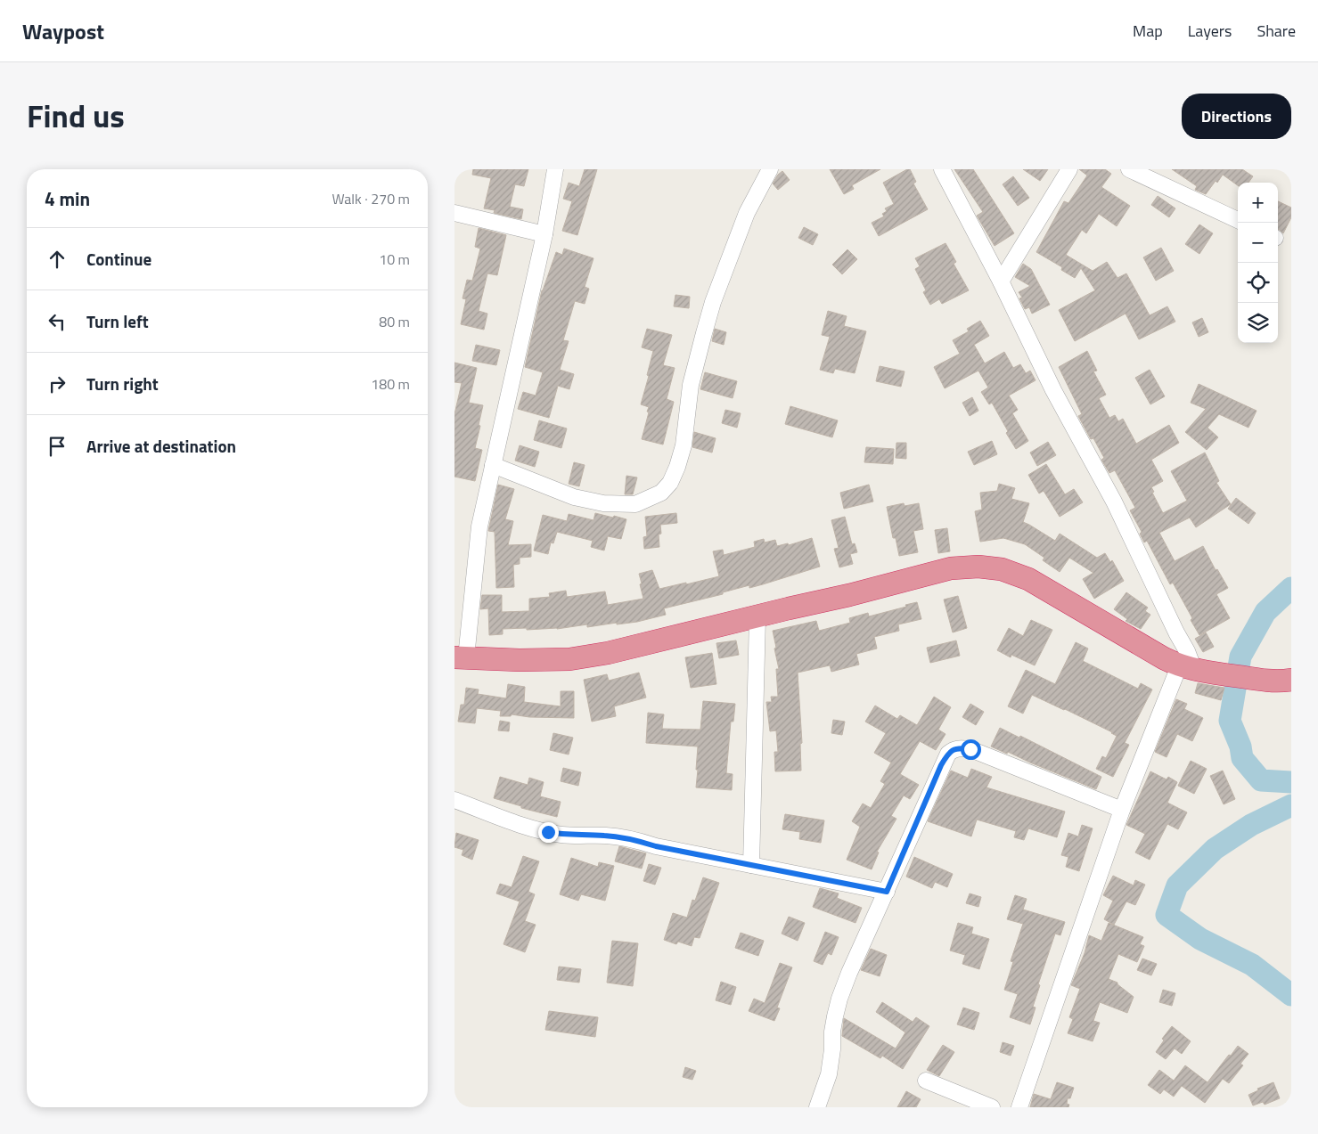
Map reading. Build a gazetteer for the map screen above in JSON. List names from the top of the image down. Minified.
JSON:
{"page":{"header":"Waypost","nav":["Map","Layers","Share"],"title":"Find us","buttons":"Directions","heading":["4 min","Walk · 270 m"],"map_buttons":["+","−"],"list":[["Continue","10 m"],["Turn left","80 m"],["Turn right","180 m"],"Arrive at destination"]}}
